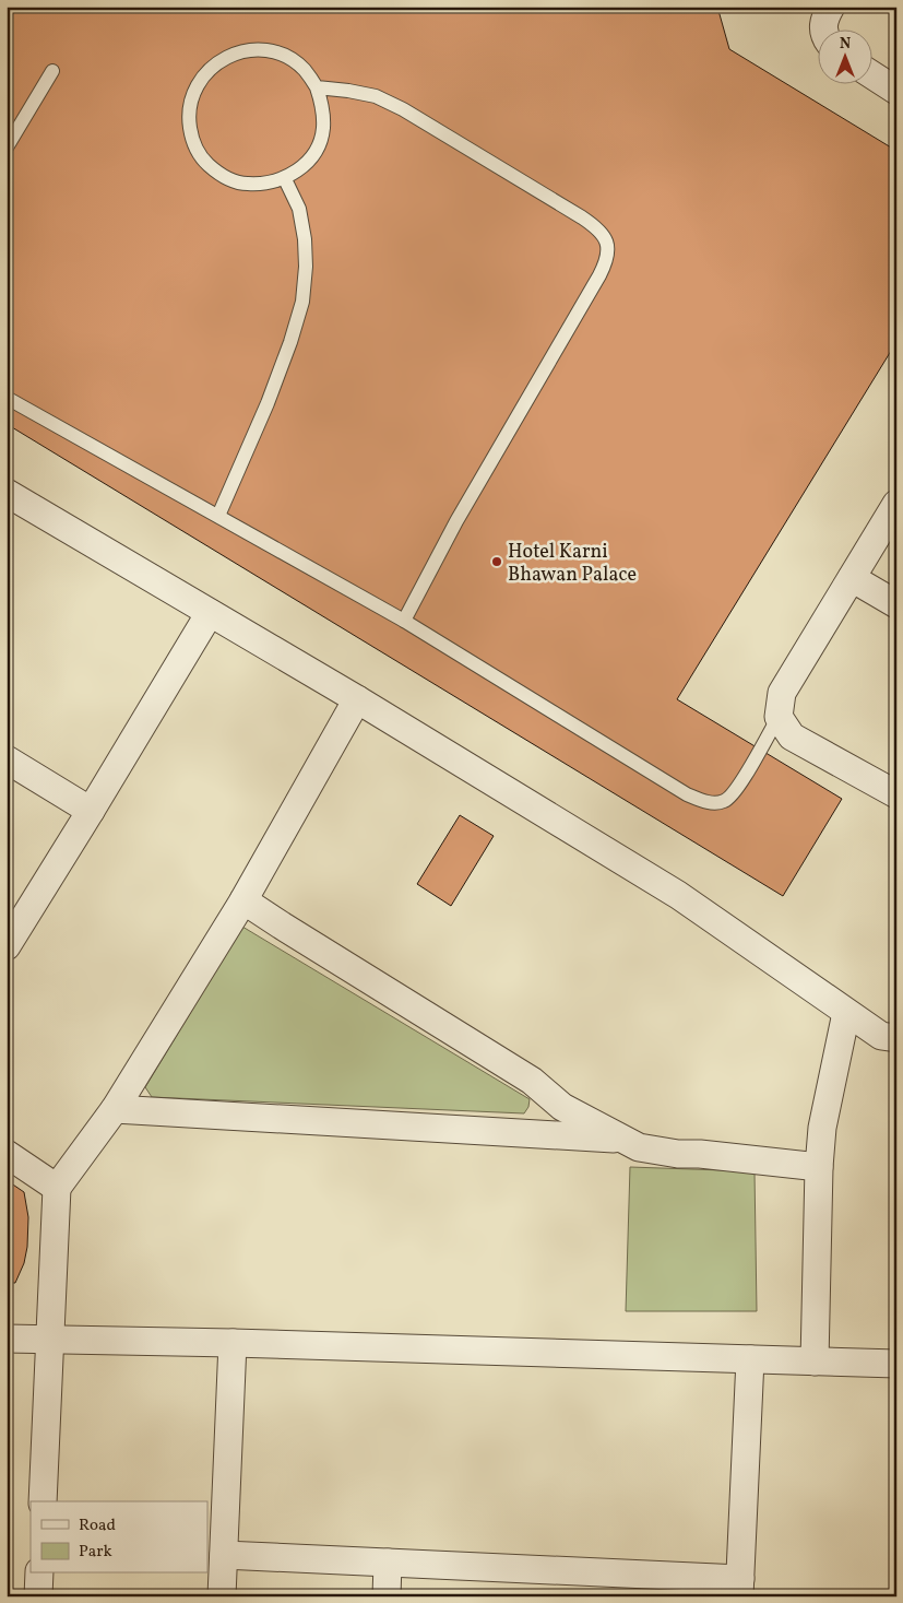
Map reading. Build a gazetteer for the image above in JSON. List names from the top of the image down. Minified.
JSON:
{"places":["Hotel Karni Bhawan Palace"],"legend":["Road","Park"],"north":"top"}
